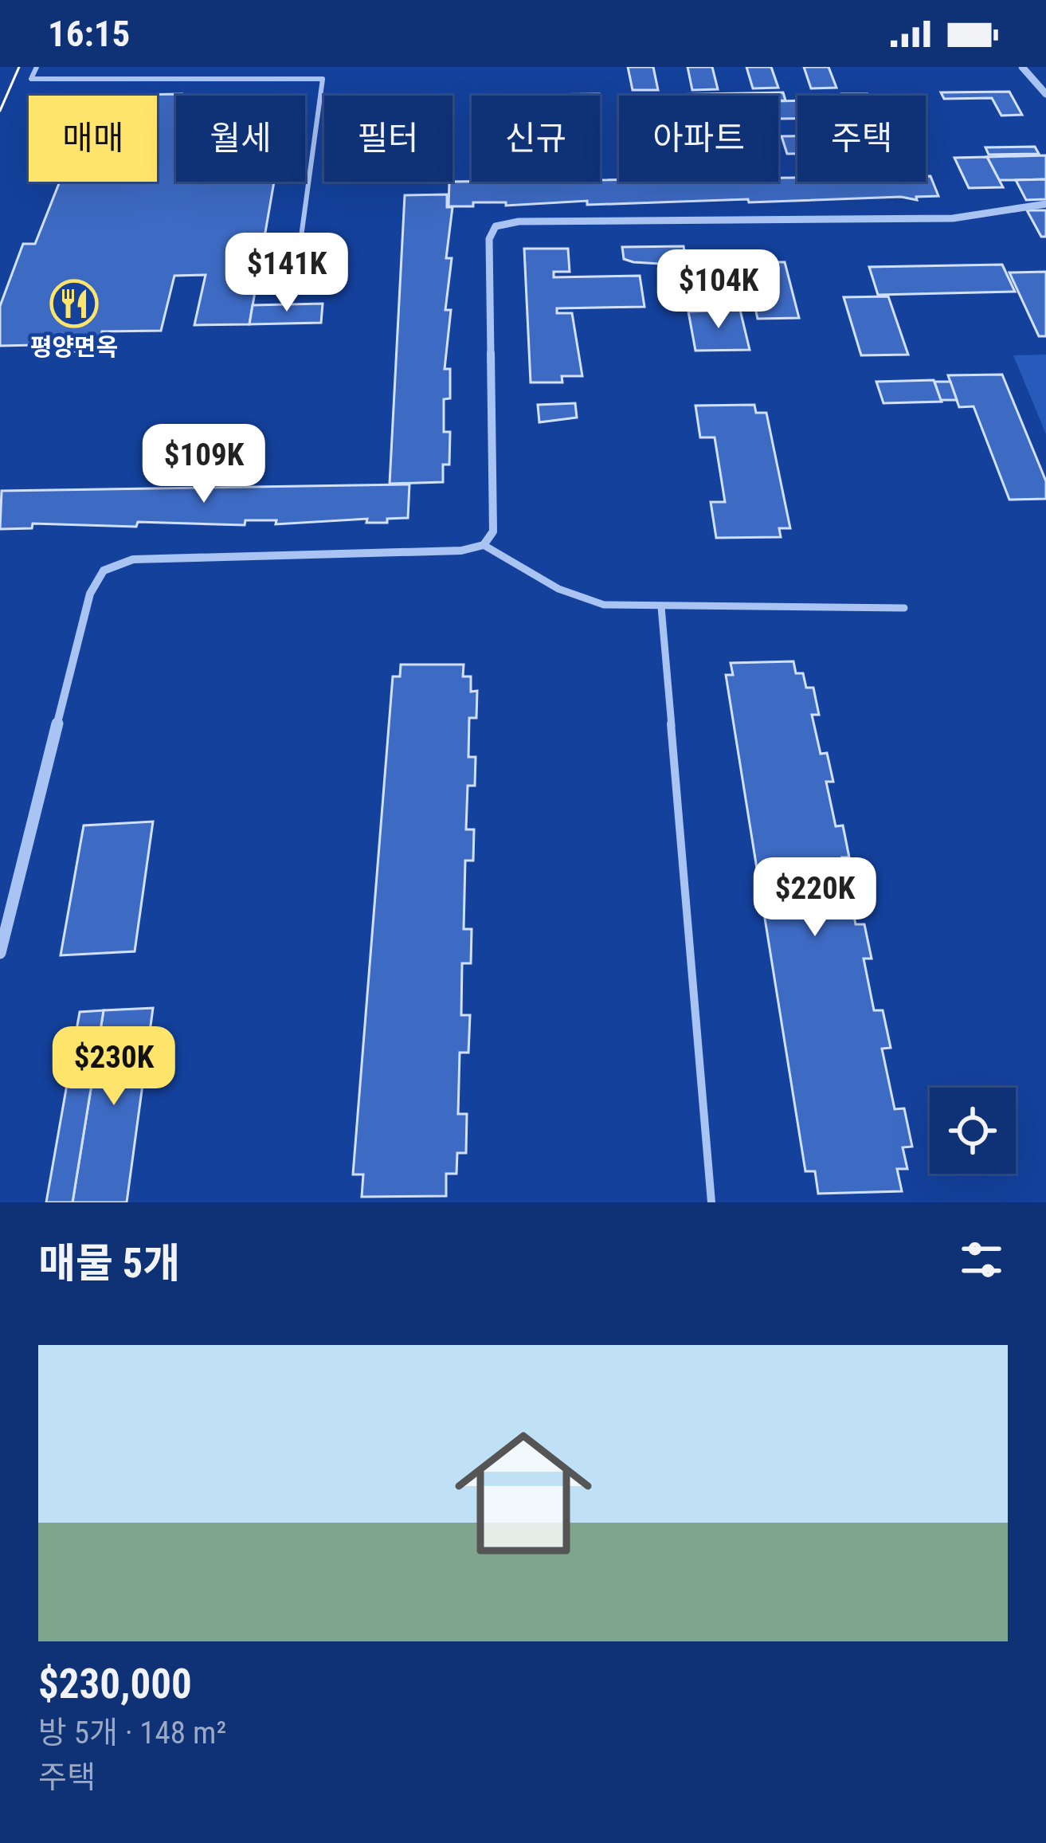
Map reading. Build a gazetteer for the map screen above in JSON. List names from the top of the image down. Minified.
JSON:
{"places":{"restaurant":["평양면옥"]},"page":{"status":"16:15","chip":["매매","월세","필터","신규","아파트","주택"],"price":["$141K","$104K","$109K","$220K","$230K"],"heading":"매물 5개","list":[{"name":"$230,000","note":"방 5개 · 148 m² · 주택"}]}}
